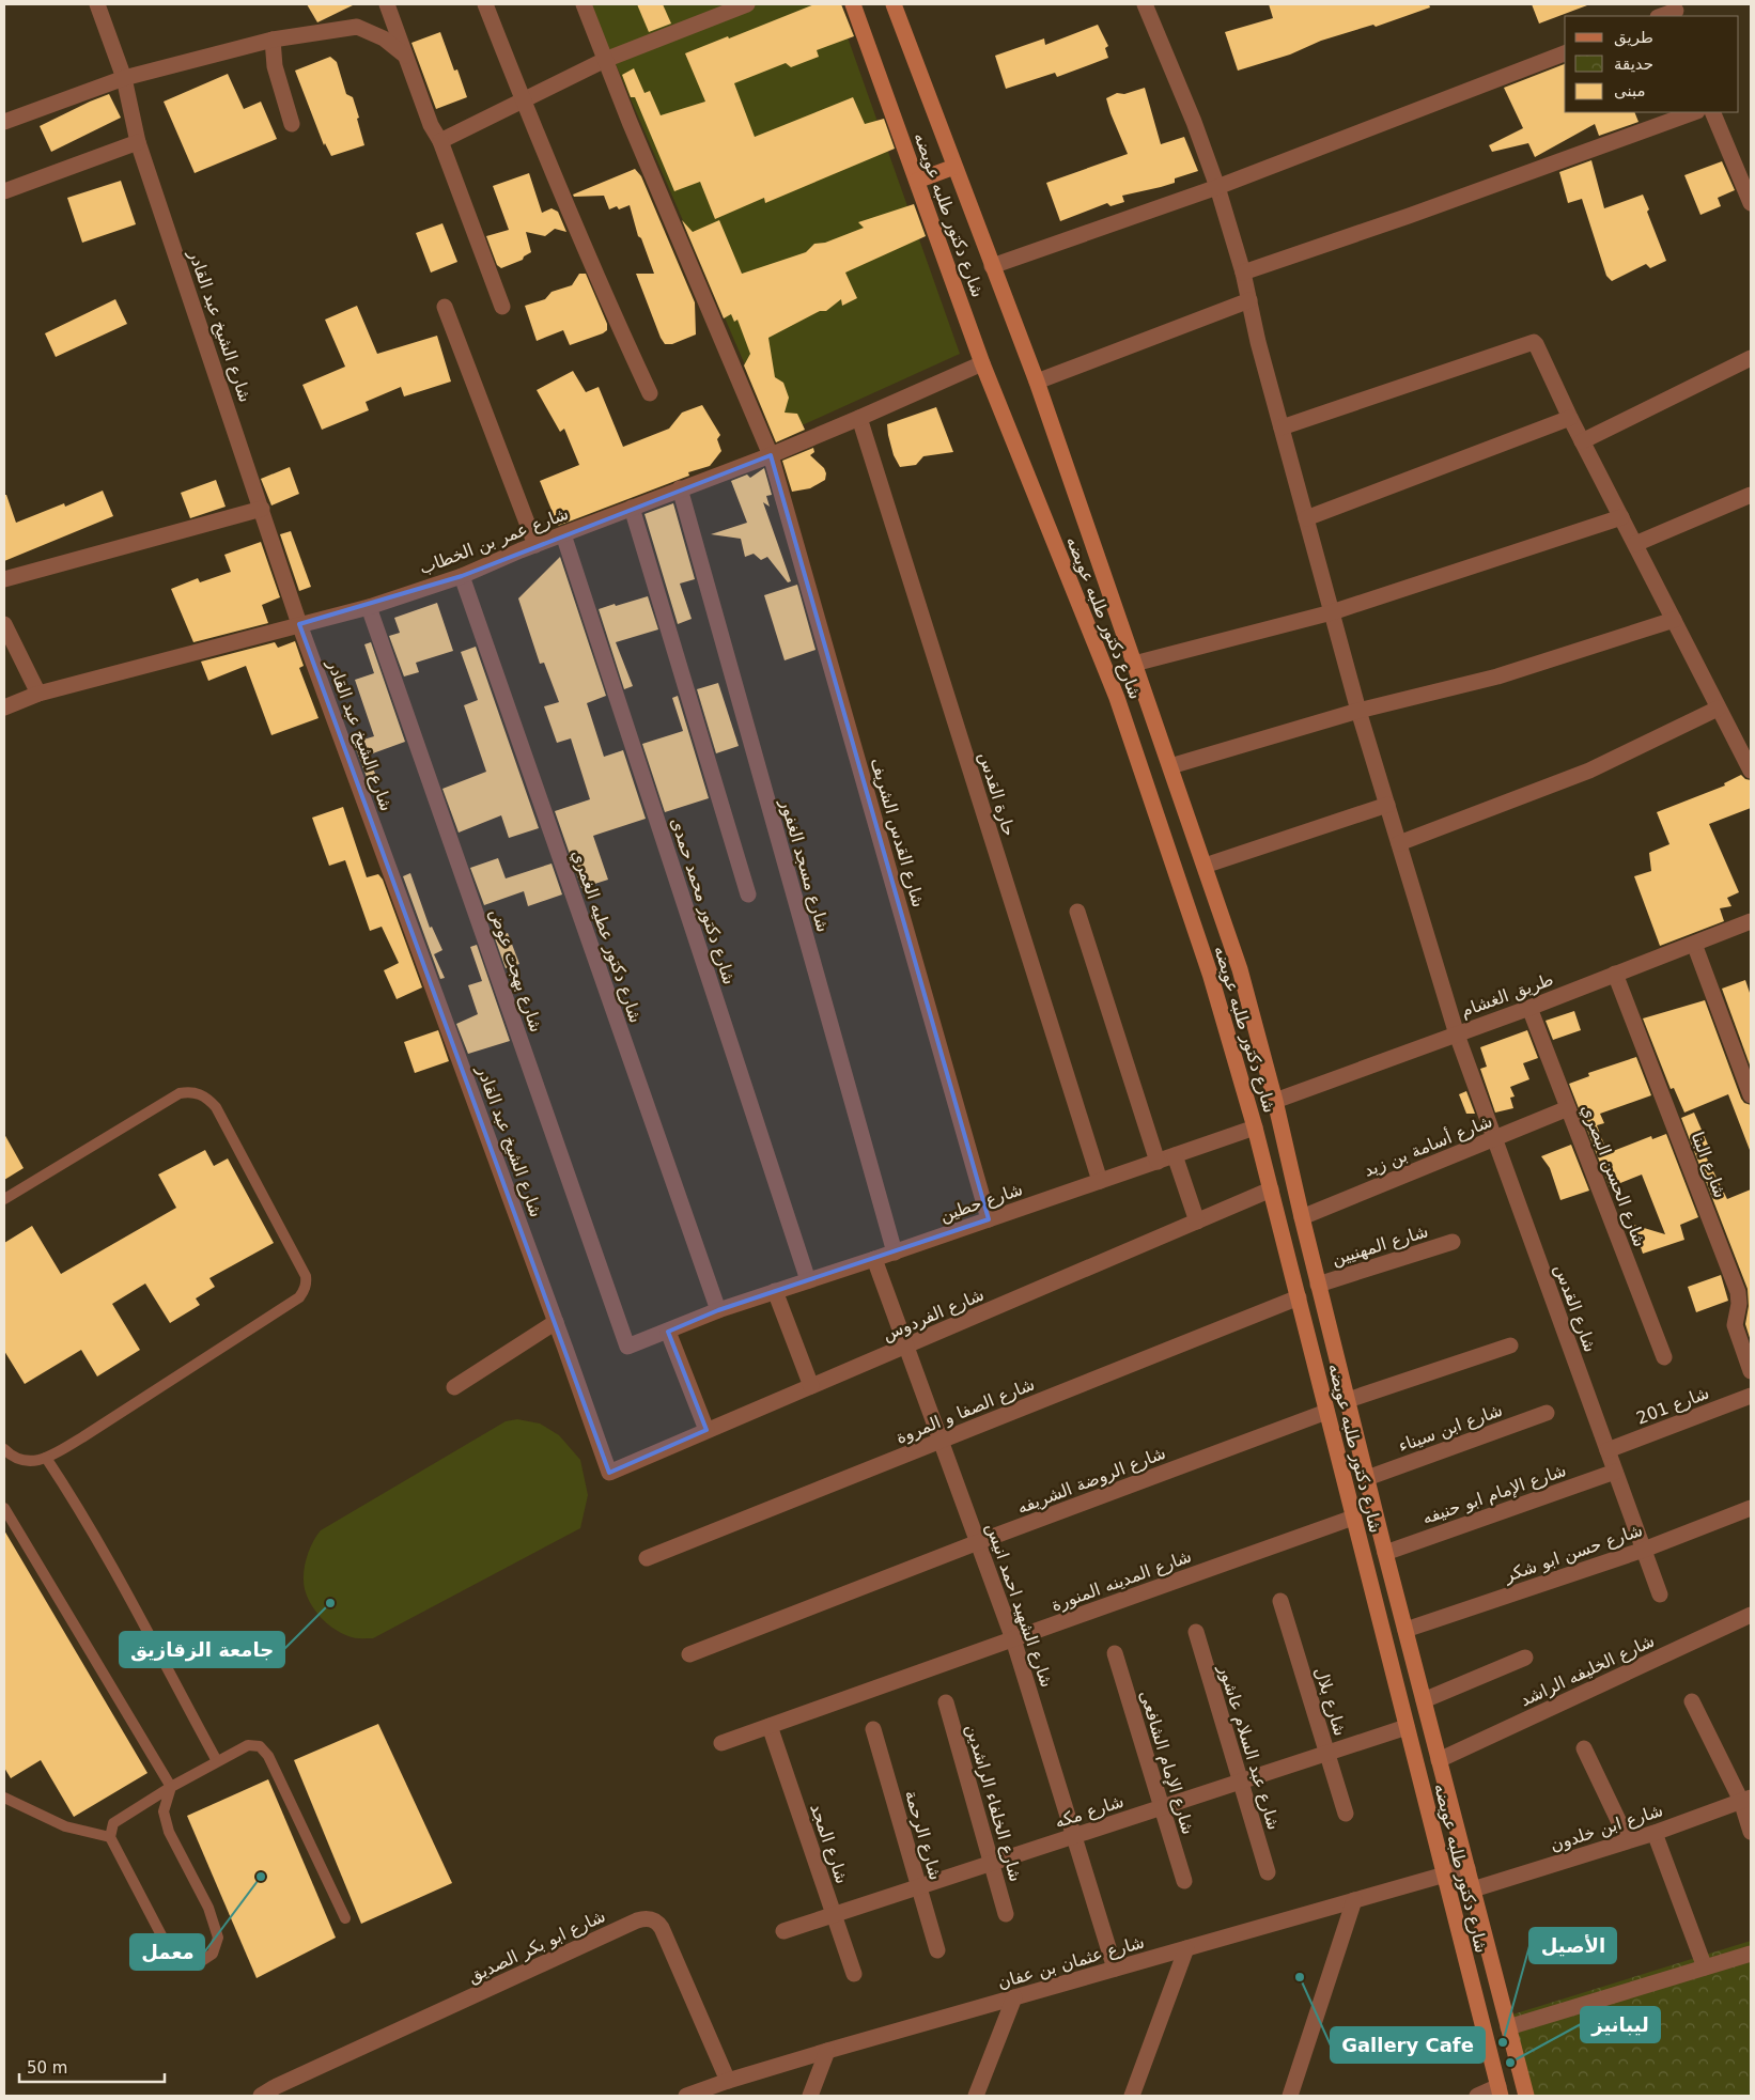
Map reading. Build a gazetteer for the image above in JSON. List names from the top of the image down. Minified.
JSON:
{"streets":{"street":["شارع دكتور طلبه عويضه","شارع الشيخ عبد القادر","شارع عمر بن الخطاب","حارة القدس","شارع القدس الشريف","شارع مسجد الغفور","شارع دكتور محمد حمدى","شارع دكتور عطيه الغمري","شارع بهجت عوض","طريق الغشام","شارع أسامة بن زيد","شارع البنا","شارع الحسن البصري","شارع حطين","شارع المهنيين","شارع القدس","شارع الفردوس","شارع 201","شارع الصفا و المروة","شارع ابن سيناء","شارع الروضة الشريفه","شارع الإمام ابو حنيفه","شارع حسن ابو شكر","شارع المدينه المنورة","شارع الشهيد احمد انيس","شارع الخليفه الراشد","شارع بلال","شارع عبد السلام عاشور","شارع الإمام الشافعى","شارع الخلفاء الراشدين","شارع مكه","شارع ابن خلدون","شارع الرحمة","شارع المجد","شارع ابو بكر الصديق","شارع عثمان بن عفان"]},"crossings":[["شارع دكتور طلبه عويضه","شارع عمر بن الخطاب"],["شارع دكتور طلبه عويضه","طريق الغشام"],["شارع دكتور طلبه عويضه","شارع أسامة بن زيد"],["شارع دكتور طلبه عويضه","شارع حطين"],["شارع دكتور طلبه عويضه","شارع المهنيين"],["شارع دكتور طلبه عويضه","شارع الفردوس"],["شارع دكتور طلبه عويضه","شارع الصفا و المروة"],["شارع دكتور طلبه عويضه","شارع ابن سيناء"],["شارع دكتور طلبه عويضه","شارع الروضة الشريفه"],["شارع دكتور طلبه عويضه","شارع الإمام ابو حنيفه"],["شارع دكتور طلبه عويضه","شارع حسن ابو شكر"],["شارع دكتور طلبه عويضه","شارع المدينه المنورة"],["شارع دكتور طلبه عويضه","شارع الخليفه الراشد"],["شارع دكتور طلبه عويضه","شارع مكه"],["شارع دكتور طلبه عويضه","شارع ابن خلدون"],["شارع دكتور طلبه عويضه","شارع عثمان بن عفان"],["شارع الشيخ عبد القادر","شارع عمر بن الخطاب"],["شارع الشيخ عبد القادر","شارع الفردوس"],["شارع عمر بن الخطاب","حارة القدس"],["شارع عمر بن الخطاب","شارع القدس الشريف"],["شارع عمر بن الخطاب","شارع مسجد الغفور"],["شارع عمر بن الخطاب","شارع دكتور محمد حمدى"],["شارع عمر بن الخطاب","شارع دكتور عطيه الغمري"],["شارع عمر بن الخطاب","شارع بهجت عوض"],["حارة القدس","شارع حطين"],["شارع القدس الشريف","شارع حطين"],["شارع مسجد الغفور","شارع حطين"],["شارع دكتور محمد حمدى","شارع حطين"],["شارع دكتور عطيه الغمري","شارع حطين"],["شارع بهجت عوض","شارع حطين"],["طريق الغشام","شارع البنا"],["طريق الغشام","شارع الحسن البصري"],["طريق الغشام","شارع القدس"],["شارع أسامة بن زيد","شارع الحسن البصري"],["شارع أسامة بن زيد","شارع القدس"],["شارع حطين","شارع الشهيد احمد انيس"],["شارع القدس","شارع 201"],["شارع القدس","شارع الإمام ابو حنيفه"],["شارع القدس","شارع حسن ابو شكر"],["شارع الفردوس","شارع الشهيد احمد انيس"],["شارع الصفا و المروة","شارع الشهيد احمد انيس"],["شارع الروضة الشريفه","شارع الشهيد احمد انيس"],["شارع المدينه المنورة","شارع الشهيد احمد انيس"],["شارع المدينه المنورة","شارع المجد"],["شارع الشهيد احمد انيس","شارع مكه"],["شارع الشهيد احمد انيس","شارع عثمان بن عفان"],["شارع بلال","شارع مكه"],["شارع عبد السلام عاشور","شارع مكه"],["شارع الإمام الشافعى","شارع مكه"],["شارع الخلفاء الراشدين","شارع مكه"],["شارع مكه","شارع الرحمة"],["شارع مكه","شارع المجد"],["شارع ابو بكر الصديق","شارع عثمان بن عفان"]],"places":["جامعة الزقازيق","معمل","Gallery Cafe","الأصيل","ليبانيز"],"legend":["طريق","حديقة","مبنى"],"scale_bar":"50 m"}
